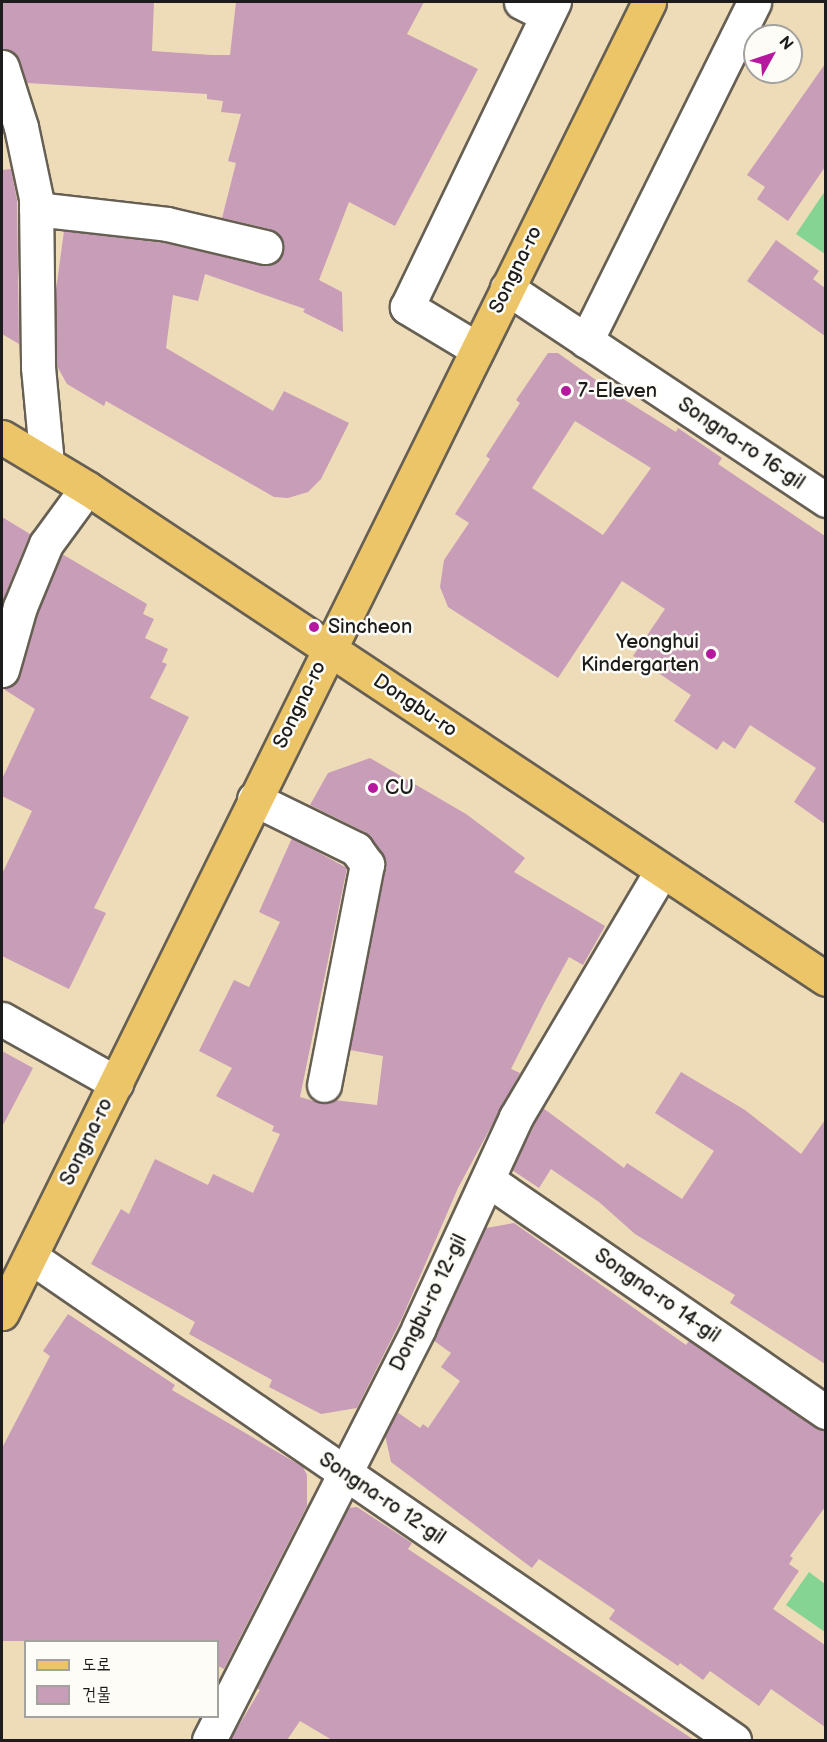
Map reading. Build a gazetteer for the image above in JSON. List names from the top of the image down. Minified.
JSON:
{"streets":{"main road":["Songna-ro","Dongbu-ro"],"street":["Songna-ro 16-gil","Songna-ro 14-gil","Dongbu-ro 12-gil","Songna-ro 12-gil"]},"crossings":[["Songna-ro","Songna-ro 16-gil"],["Songna-ro","Dongbu-ro"],["Songna-ro","Songna-ro 12-gil"],["Dongbu-ro","Dongbu-ro 12-gil"],["Songna-ro 14-gil","Dongbu-ro 12-gil"],["Dongbu-ro 12-gil","Songna-ro 12-gil"]],"places":["7-Eleven","Sincheon","Yeonghui Kindergarten","CU"],"legend":["도로","건물"],"north":"top right"}
